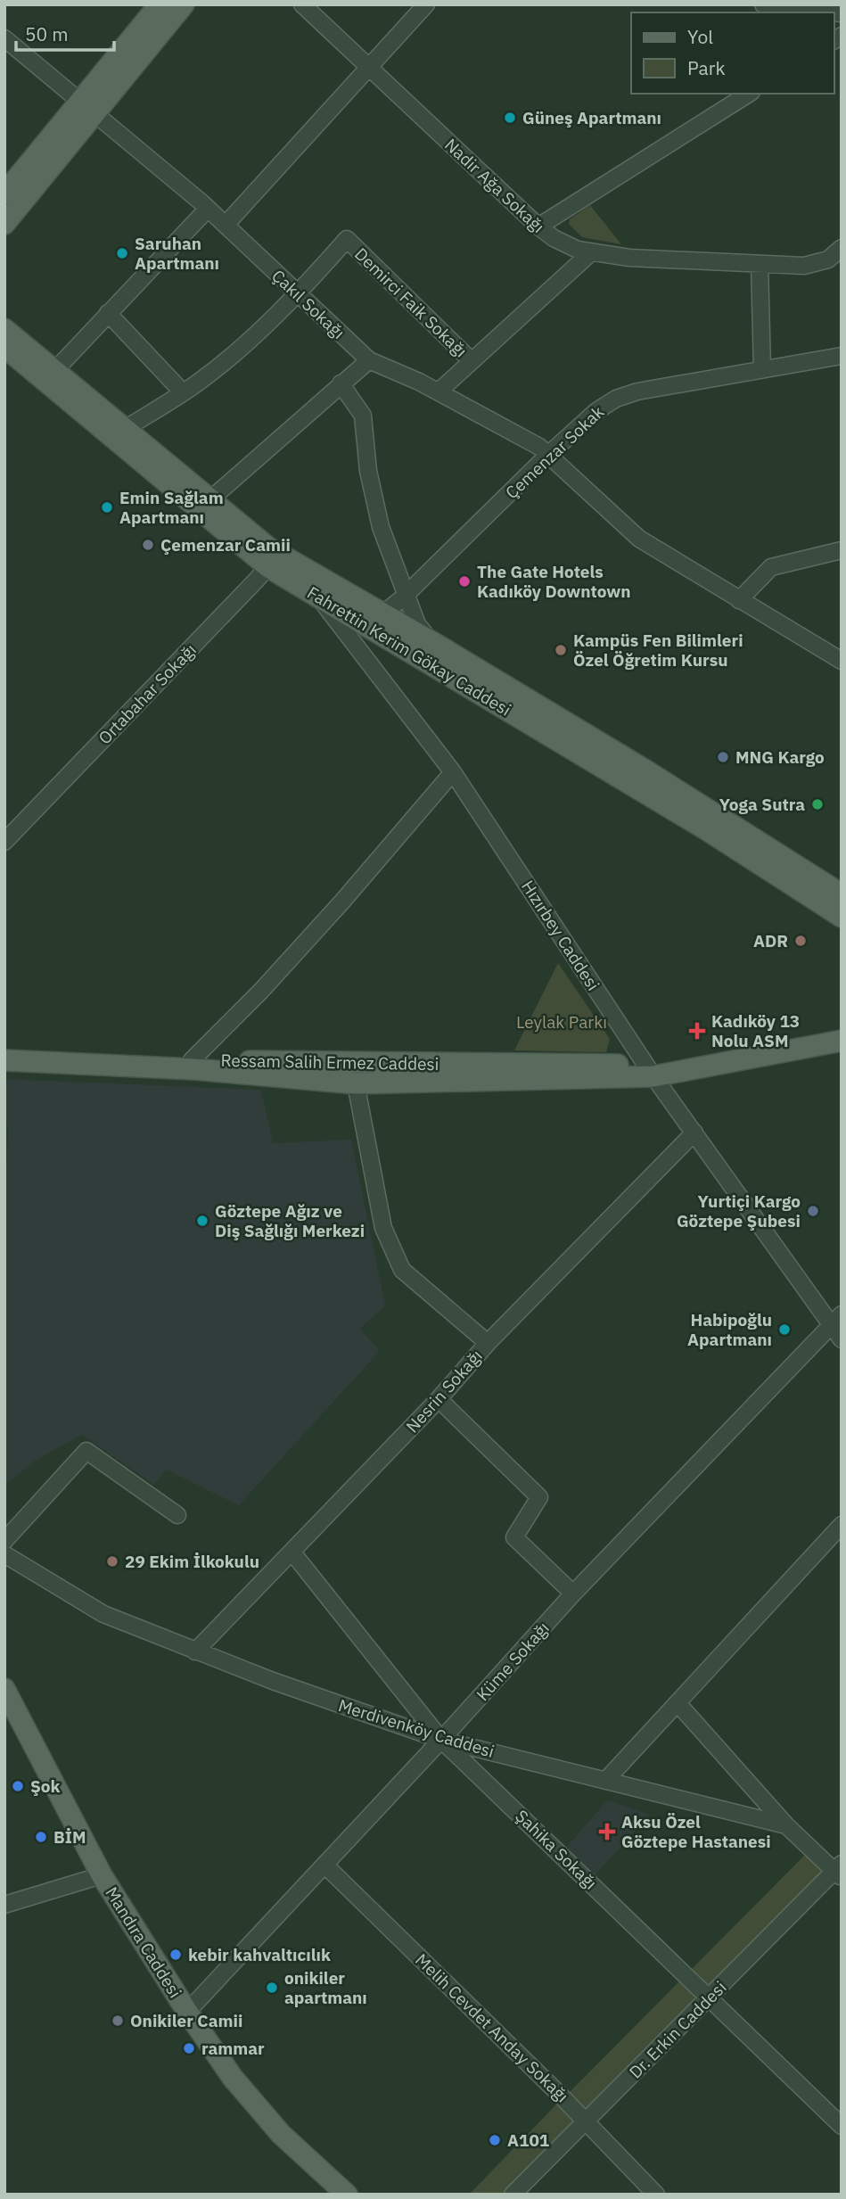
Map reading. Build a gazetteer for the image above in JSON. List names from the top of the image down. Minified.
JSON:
{"streets":{"main road":["Fahrettin Kerim Gökay Caddesi","Ressam Salih Ermez Caddesi","Mandıra Caddesi"],"street":["Nadir Ağa Sokağı","Demirci Faik Sokağı","Çakıl Sokağı","Çemenzar Sokak","Ortabahar Sokağı","Hızırbey Caddesi","Nesrin Sokağı","Küme Sokağı","Merdivenköy Caddesi","Şahika Sokağı","Melih Cevdet Anday Sokağı","Dr. Erkin Caddesi"]},"crossings":[["Demirci Faik Sokağı","Çakıl Sokağı"],["Demirci Faik Sokağı","Fahrettin Kerim Gökay Caddesi"],["Çakıl Sokağı","Çemenzar Sokak"],["Çemenzar Sokak","Fahrettin Kerim Gökay Caddesi"],["Fahrettin Kerim Gökay Caddesi","Ortabahar Sokağı"],["Fahrettin Kerim Gökay Caddesi","Hızırbey Caddesi"],["Hızırbey Caddesi","Ressam Salih Ermez Caddesi"],["Hızırbey Caddesi","Nesrin Sokağı"],["Hızırbey Caddesi","Küme Sokağı"],["Nesrin Sokağı","Merdivenköy Caddesi"],["Nesrin Sokağı","Şahika Sokağı"],["Küme Sokağı","Merdivenköy Caddesi"],["Küme Sokağı","Şahika Sokağı"],["Küme Sokağı","Mandıra Caddesi"],["Küme Sokağı","Melih Cevdet Anday Sokağı"],["Merdivenköy Caddesi","Şahika Sokağı"],["Merdivenköy Caddesi","Dr. Erkin Caddesi"],["Şahika Sokağı","Dr. Erkin Caddesi"],["Melih Cevdet Anday Sokağı","Dr. Erkin Caddesi"]],"parks":["Leylak Parkı"],"places":{"other":["Güneş Apartmanı","Saruhan Apartmanı","Emin Sağlam Apartmanı","Çemenzar Camii","The Gate Hotels Kadıköy Downtown","Kampüs Fen Bilimleri Özel Öğretim Kursu","MNG Kargo","Yoga Sutra","ADR","Yurtiçi Kargo Göztepe Şubesi","Göztepe Ağız ve Diş Sağlığı Merkezi","Habipoğlu Apartmanı","29 Ekim İlkokulu","Şok","BİM","kebir kahvaltıcılık","onikiler apartmanı","Onikiler Camii","rammar","A101"],"health":["Kadıköy 13 Nolu ASM","Aksu Özel Göztepe Hastanesi"]},"legend":["Yol","Park"],"scale_bar":"50 m"}
